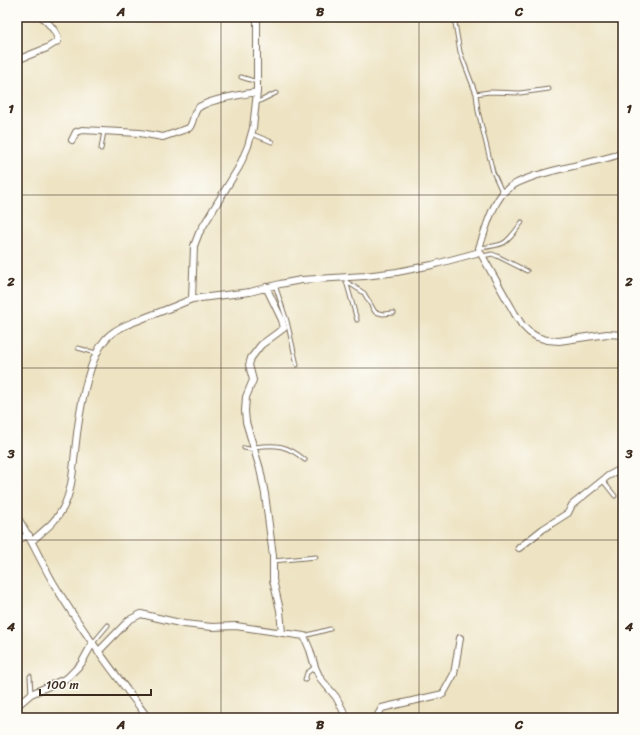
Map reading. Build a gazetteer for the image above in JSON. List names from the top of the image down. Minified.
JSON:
{"scale_bar":"100 m","grid":{"columns":["A","B","C"],"rows":["1","2","3","4"]}}
